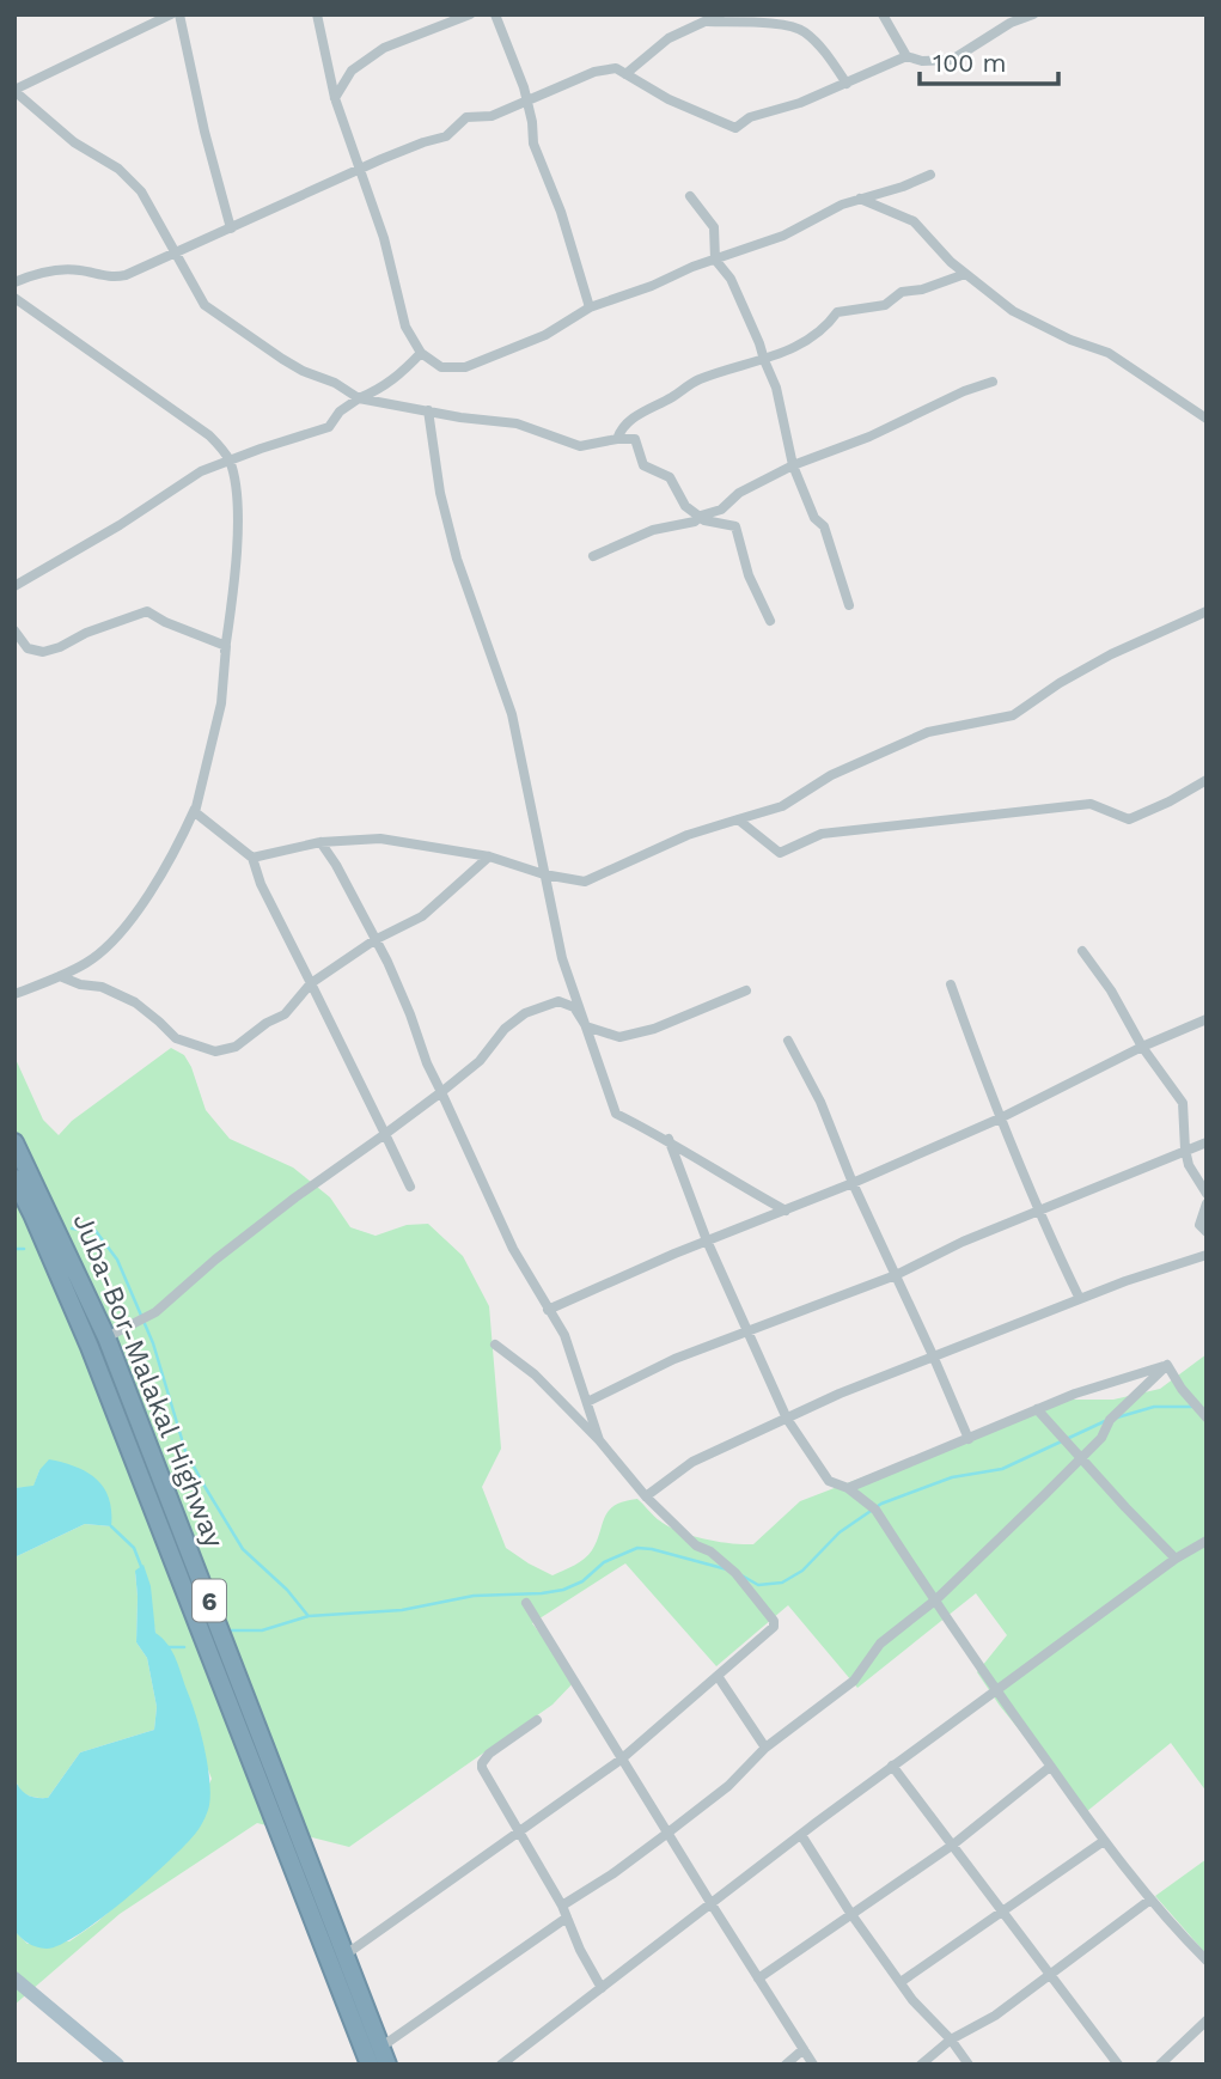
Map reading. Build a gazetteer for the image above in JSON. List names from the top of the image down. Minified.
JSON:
{"streets":{"highway":["Juba-Bor-Malakal Highway","6"]},"scale_bar":"100 m"}
